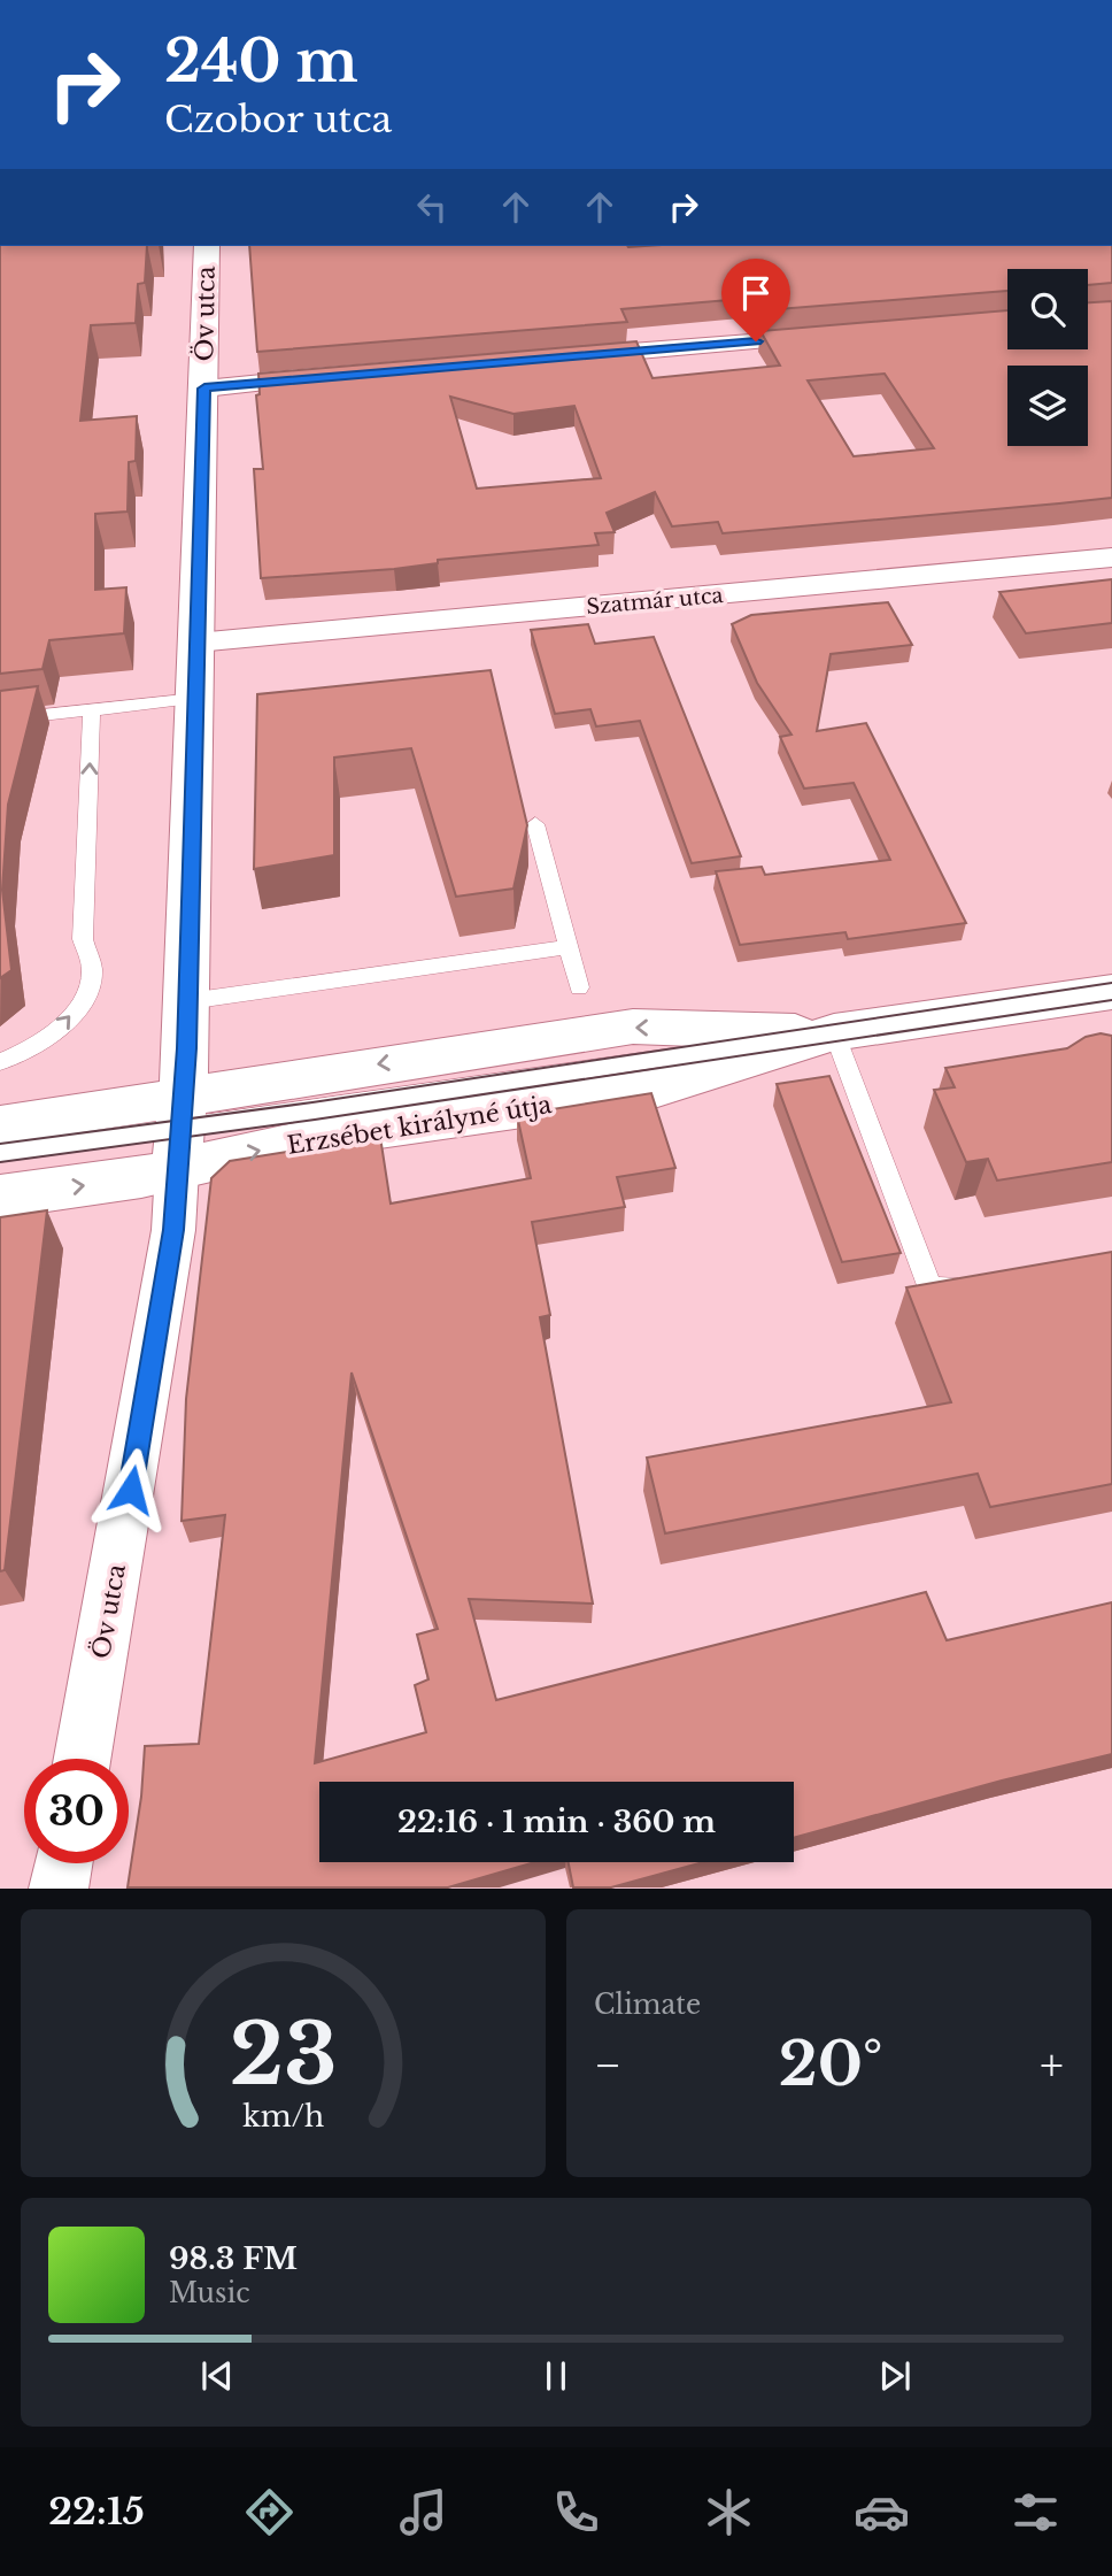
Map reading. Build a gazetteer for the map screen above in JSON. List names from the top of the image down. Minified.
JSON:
{"streets":{"street":["Öv utca","Szatmár utca","Erzsébet királyné útja"]},"crossings":[["Öv utca","Szatmár utca"],["Öv utca","Erzsébet királyné útja"]],"page":{"turn":["240 m","Czobor utca"],"limit":"30","trip":"22:16 · 1 min · 360 m","tile":"Climate","heat":["−","20°","+"],"song":["98.3 FM","Music"],"tabs":"22:15","gauge":["23","km/h"]}}
